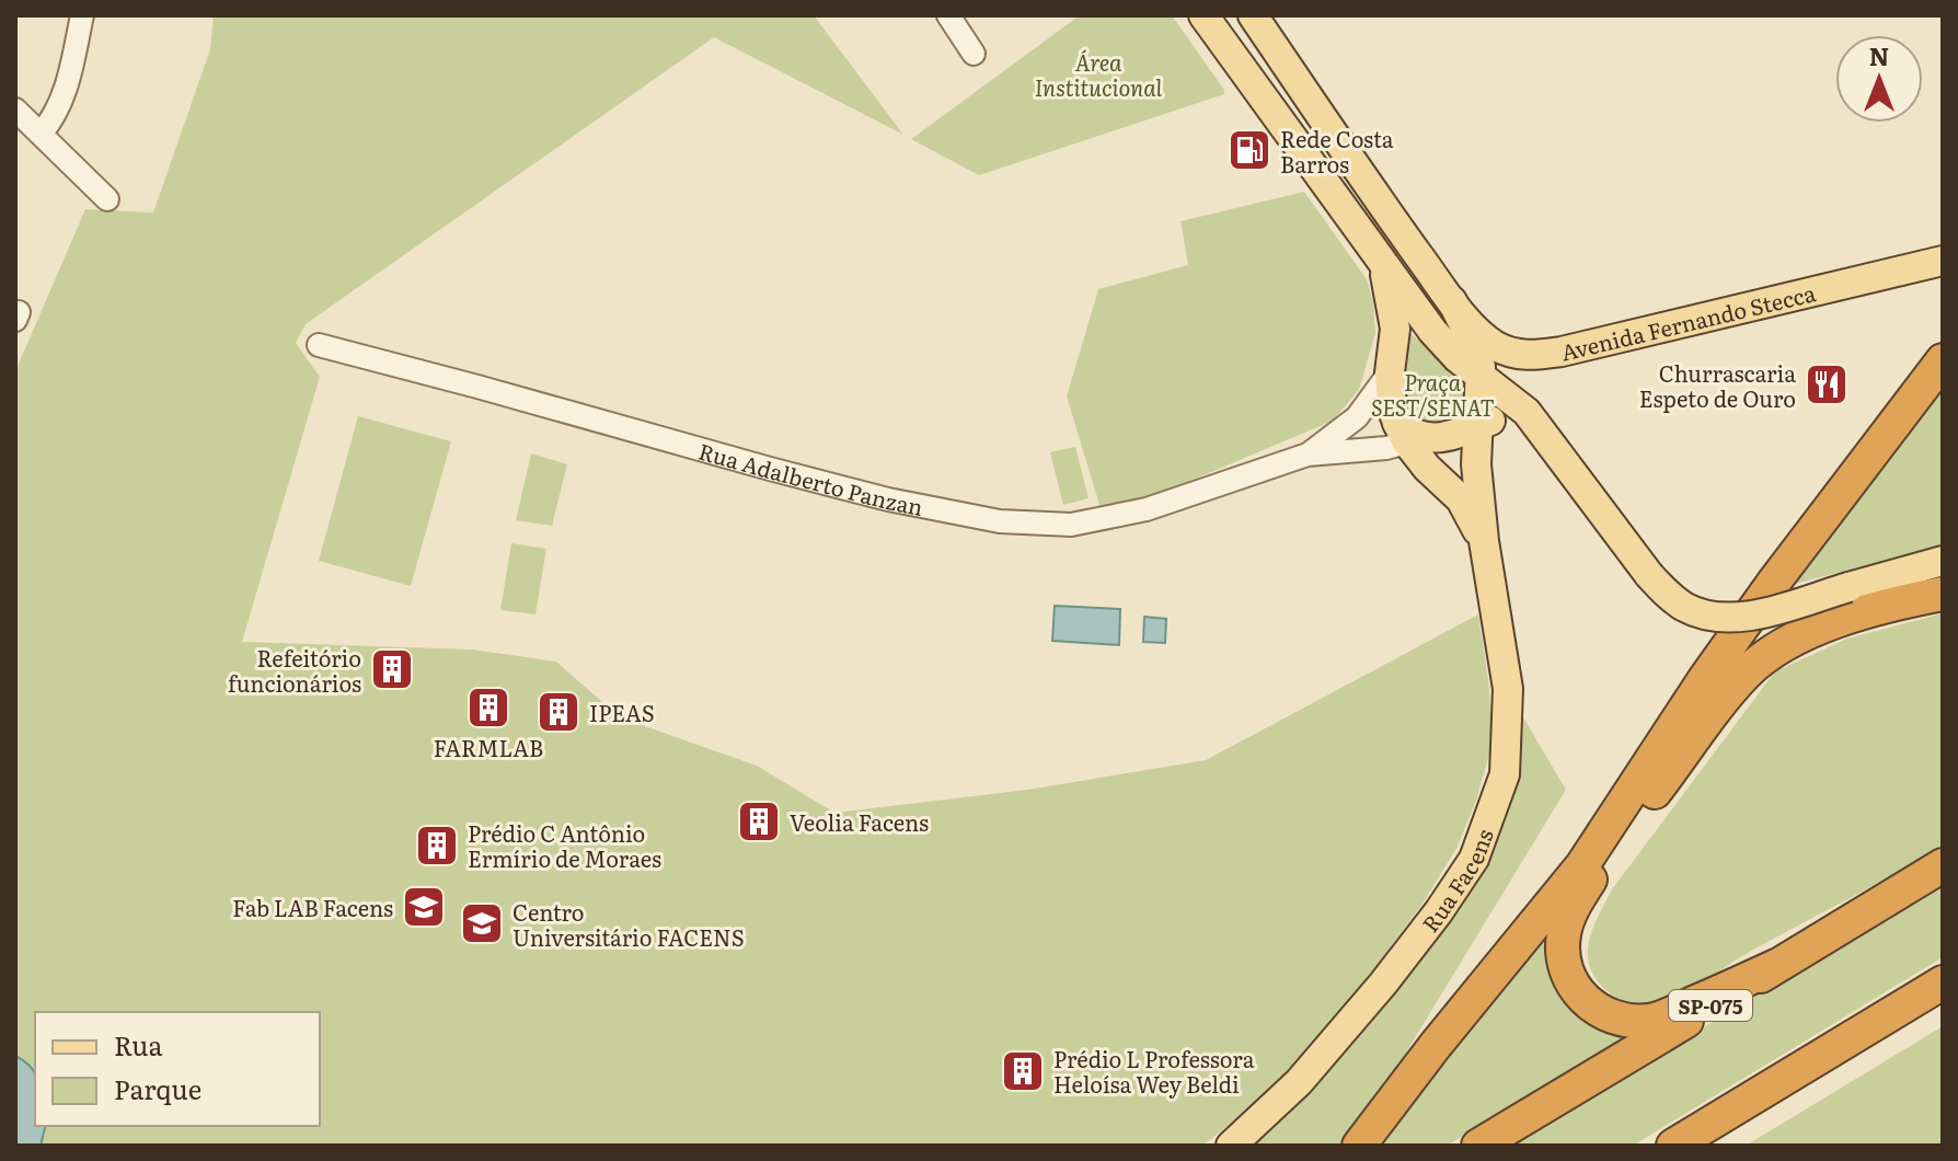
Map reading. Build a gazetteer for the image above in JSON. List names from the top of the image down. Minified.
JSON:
{"streets":{"highway":["SP-075"],"main road":["Avenida Fernando Stecca","Rua Facens"],"street":["Rua Adalberto Panzan"]},"crossings":[["Avenida Fernando Stecca","Rua Adalberto Panzan"],["Avenida Fernando Stecca","Rua Facens"],["Rua Adalberto Panzan","Rua Facens"]],"parks":["Área Institucional","Praça SEST/SENAT"],"places":{"fuel station":["Rede Costa Barros"],"restaurant":["Churrascaria Espeto de Ouro"],"building":["Refeitório funcionários","FARMLAB","IPEAS","Veolia Facens","Prédio C Antônio Ermírio de Moraes","Prédio L Professora Heloísa Wey Beldi"],"school or university":["Fab LAB Facens","Centro Universitário FACENS"]},"legend":["Rua","Parque"],"north":"top"}
